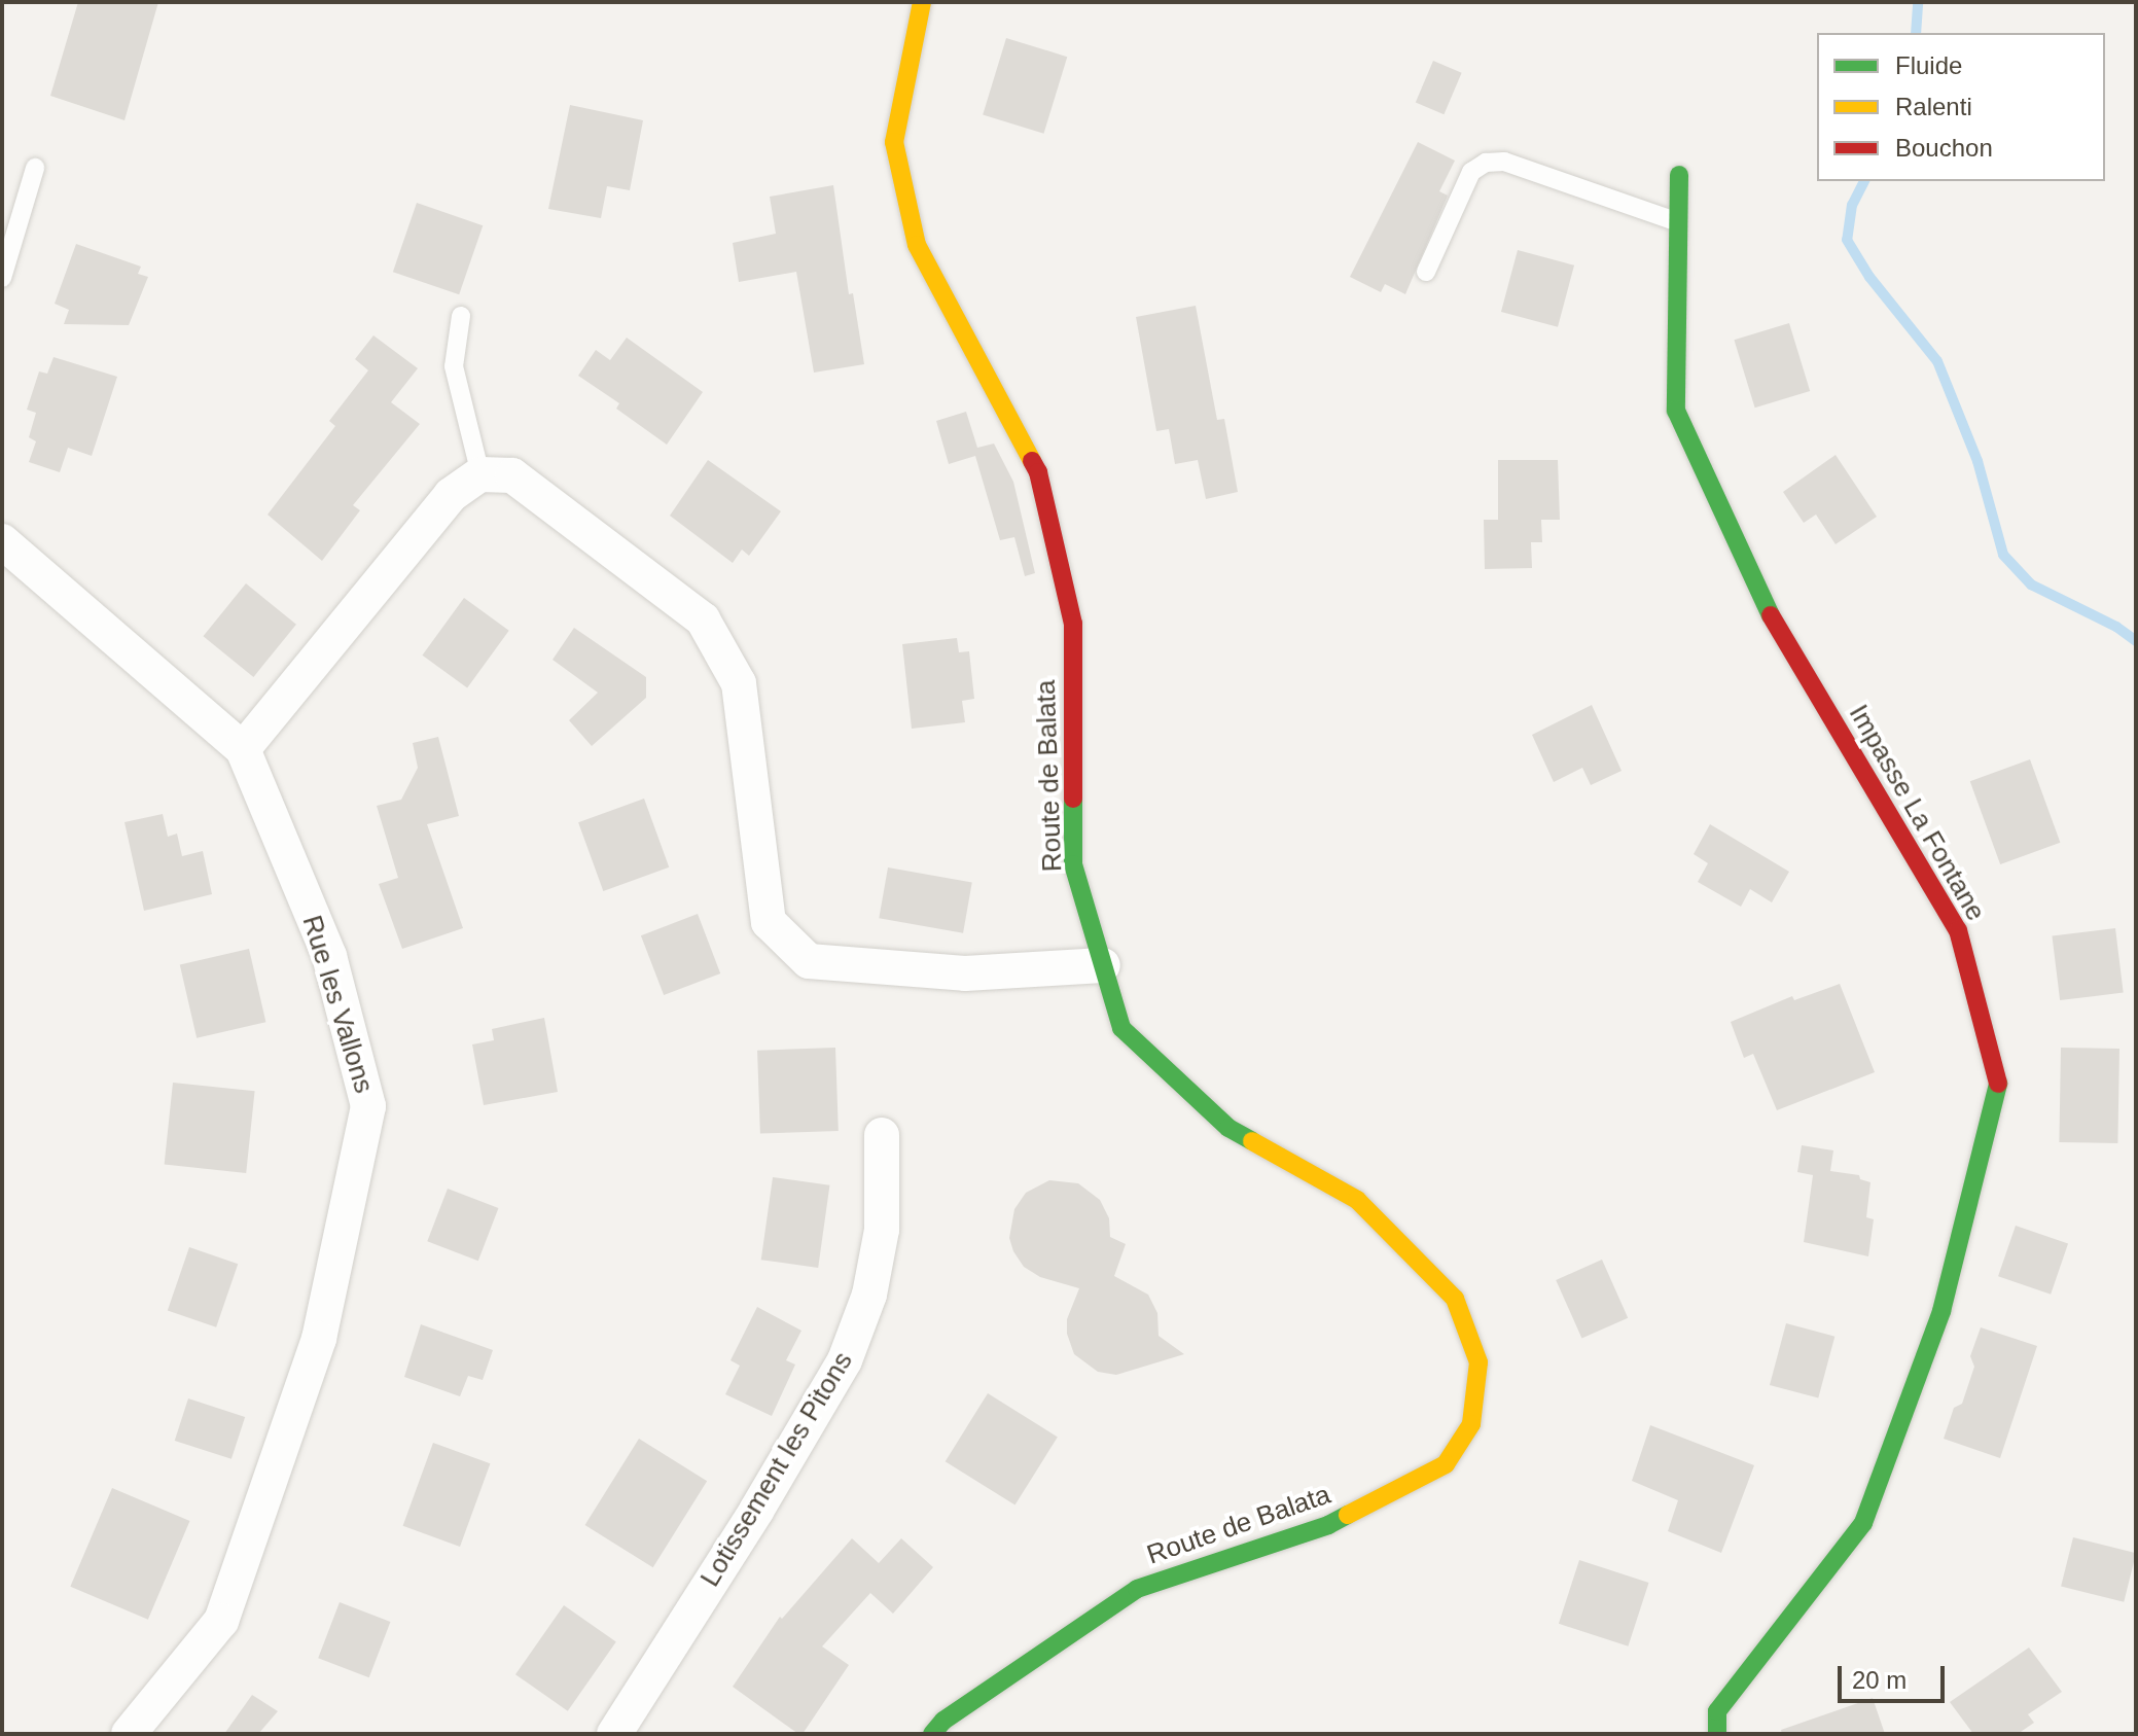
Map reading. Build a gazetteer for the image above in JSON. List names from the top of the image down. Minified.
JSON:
{"streets":{"main road":["Route de Balata","Impasse La Fontane"],"street":["Rue les Vallons","Lotissement les Pitons"]},"legend":["Fluide","Ralenti","Bouchon"],"scale_bar":"20 m"}
